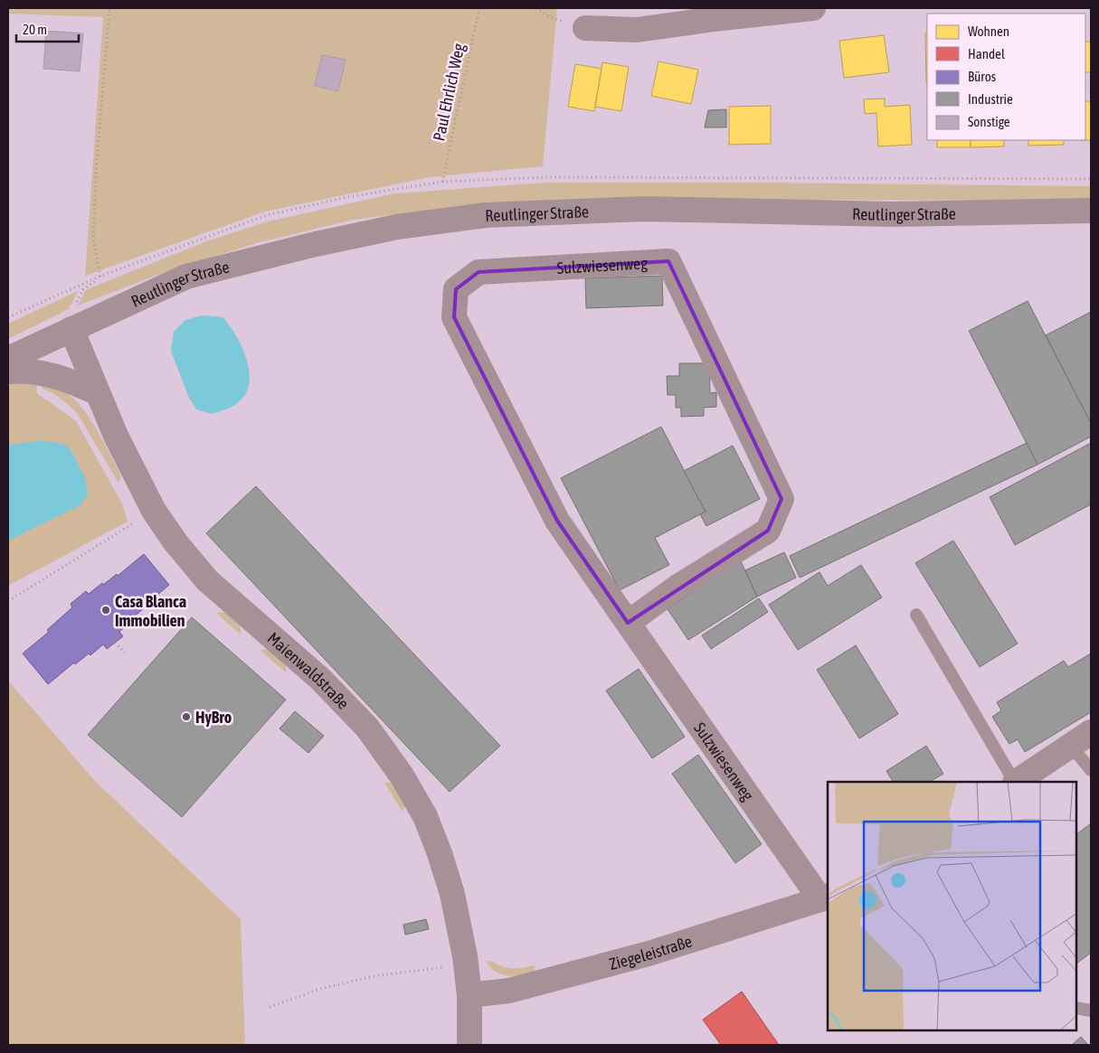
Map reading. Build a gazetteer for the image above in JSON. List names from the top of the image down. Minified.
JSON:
{"streets":{"street":["Reutlinger Straße","Sulzwiesenweg","Maienwaldstraße","Ziegeleistraße"],"path":["Paul Ehrlich Weg"]},"crossings":[["Reutlinger Straße","Maienwaldstraße"],["Sulzwiesenweg","Ziegeleistraße"],["Maienwaldstraße","Ziegeleistraße"]],"places":["Casa Blanca Immobilien","HyBro"],"legend":["Wohnen","Handel","Büros","Industrie","Sonstige"],"scale_bar":"20 m"}
